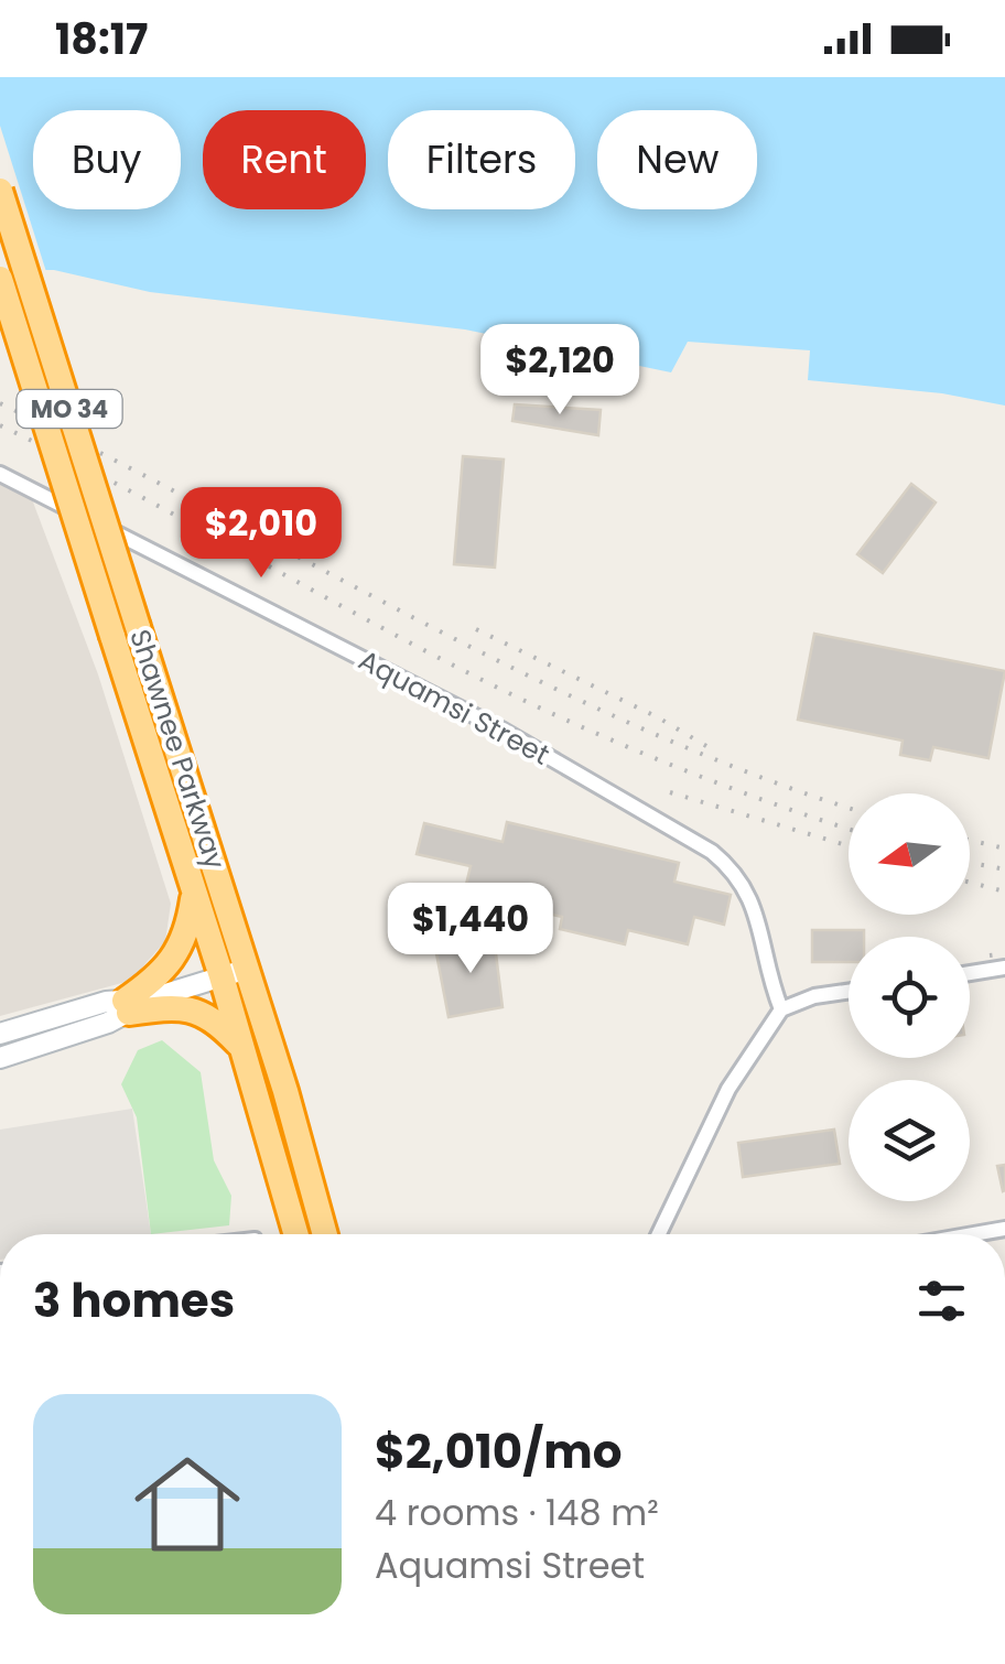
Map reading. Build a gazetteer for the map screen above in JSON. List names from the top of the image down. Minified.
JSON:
{"streets":{"highway":["MO 34","Shawnee Parkway"],"street":["Aquamsi Street"]},"north":"left","page":{"status":"18:17","chip":["Buy","Rent","Filters","New"],"price":["$2,120","$2,010","$1,440"],"heading":"3 homes","list":[{"name":"$2,010/mo","note":"4 rooms · 148 m² · Aquamsi Street"}]}}
